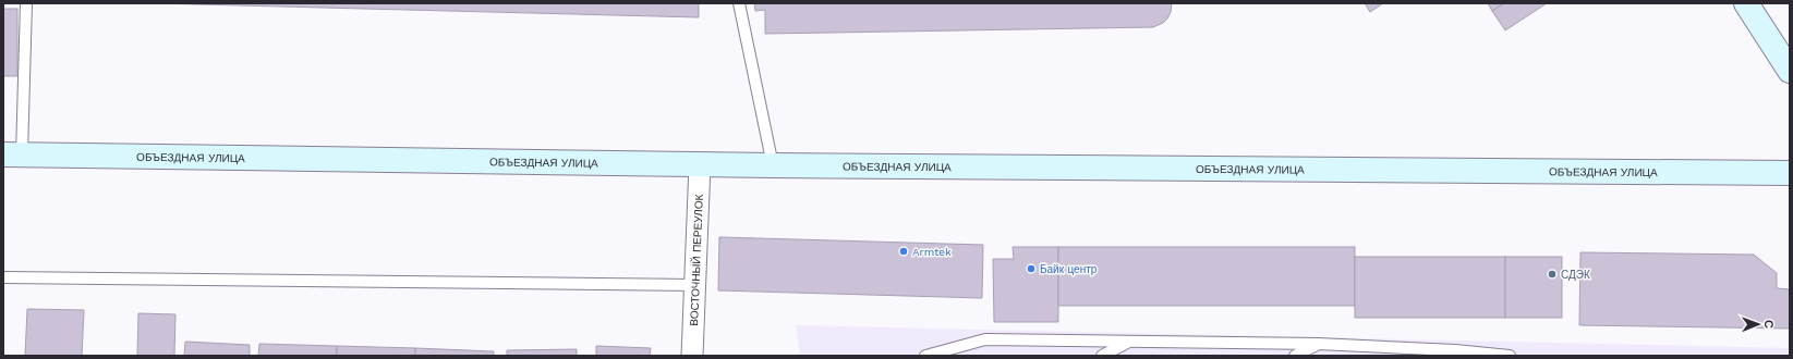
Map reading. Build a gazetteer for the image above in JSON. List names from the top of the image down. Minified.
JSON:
{"streets":{"main road":["ОБЪЕЗДНАЯ УЛИЦА"],"street":["ВОСТОЧНЫЙ ПЕРЕУЛОК"]},"crossings":[["ОБЪЕЗДНАЯ УЛИЦА","ВОСТОЧНЫЙ ПЕРЕУЛОК"]],"places":["Armtek","Байк центр","СДЭК"],"north":"right"}
